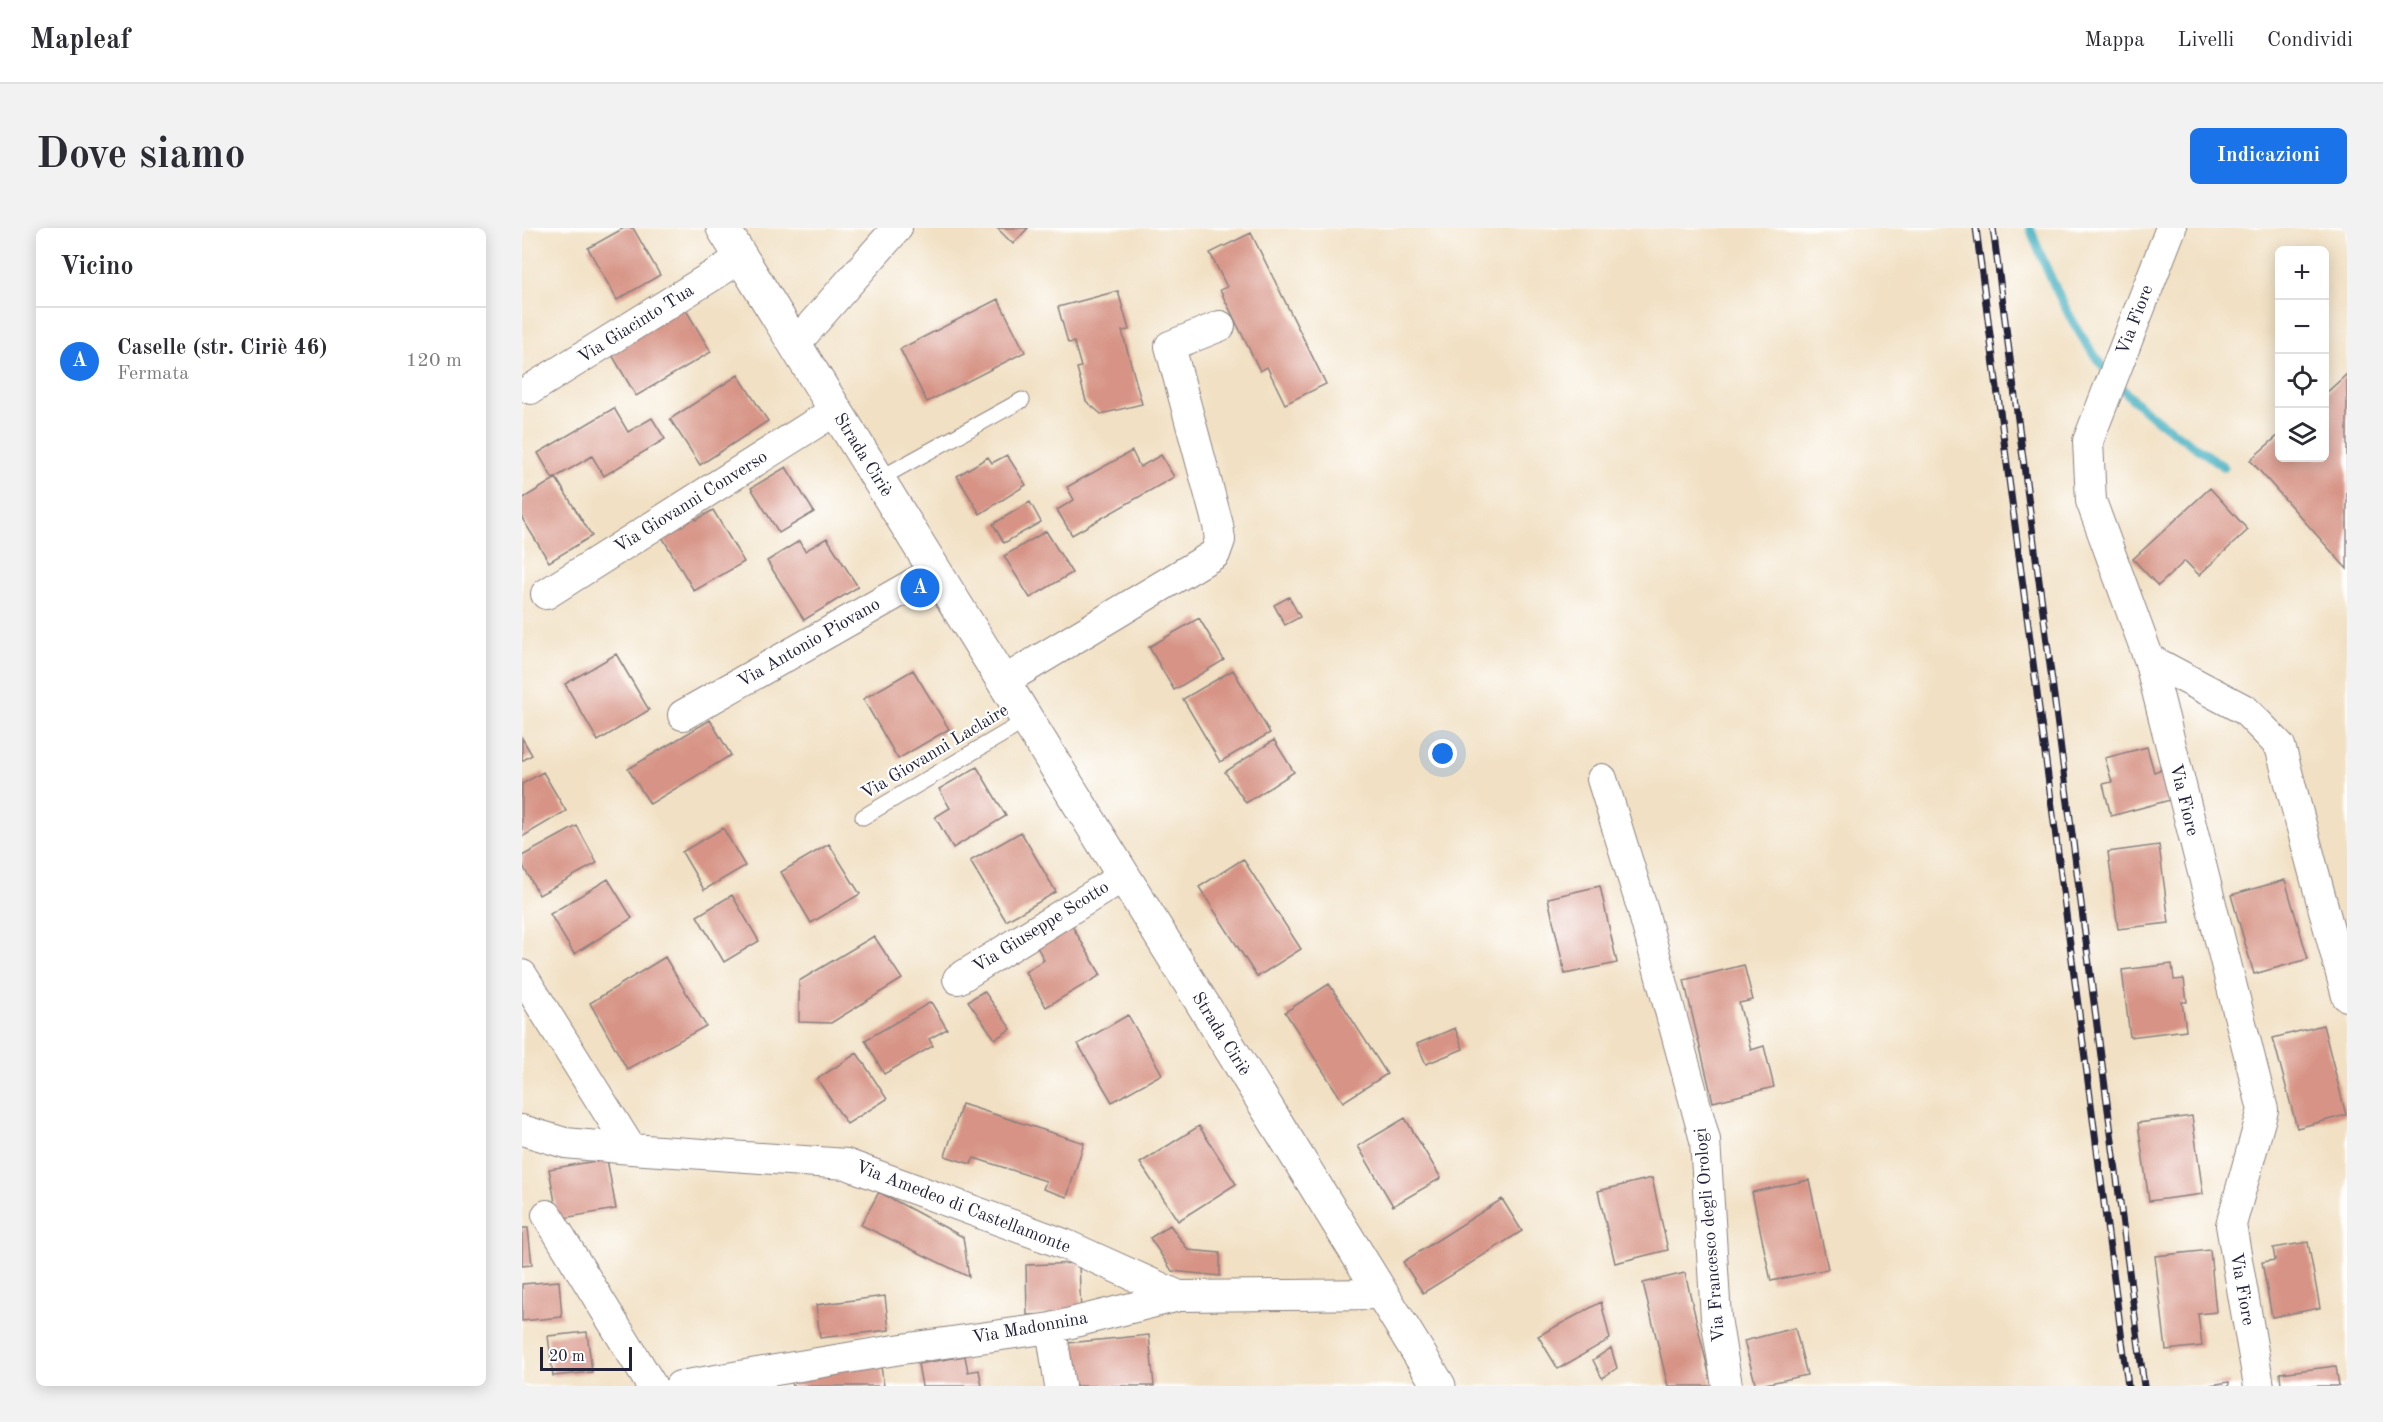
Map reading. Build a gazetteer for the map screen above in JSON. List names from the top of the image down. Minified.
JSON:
{"streets":{"street":["Via Fiore","Via Giacinto Tua","Strada Ciriè","Via Giovanni Converso","Via Antonio Piovano","Via Giuseppe Scotto","Via Amedeo di Castellamonte","Via Francesco degli Orologi","Via Madonnina"],"lane":["Via Giovanni Laclaire"]},"crossings":[["Via Giacinto Tua","Strada Ciriè"],["Strada Ciriè","Via Giovanni Converso"],["Strada Ciriè","Via Antonio Piovano"],["Strada Ciriè","Via Giovanni Laclaire"],["Strada Ciriè","Via Giuseppe Scotto"],["Strada Ciriè","Via Madonnina"],["Via Amedeo di Castellamonte","Via Madonnina"]],"scale_bar":"20 m","page":{"header":"Mapleaf","nav":["Mappa","Livelli","Condividi"],"buttons":"Indicazioni","title":"Dove siamo","heading":"Vicino","map_buttons":["+","−"],"list":[{"mark":"A","name":"Caselle (str. Ciriè 46)","note":"Fermata","value":"120 m"}],"pins":"A","scale":"20 m"}}
